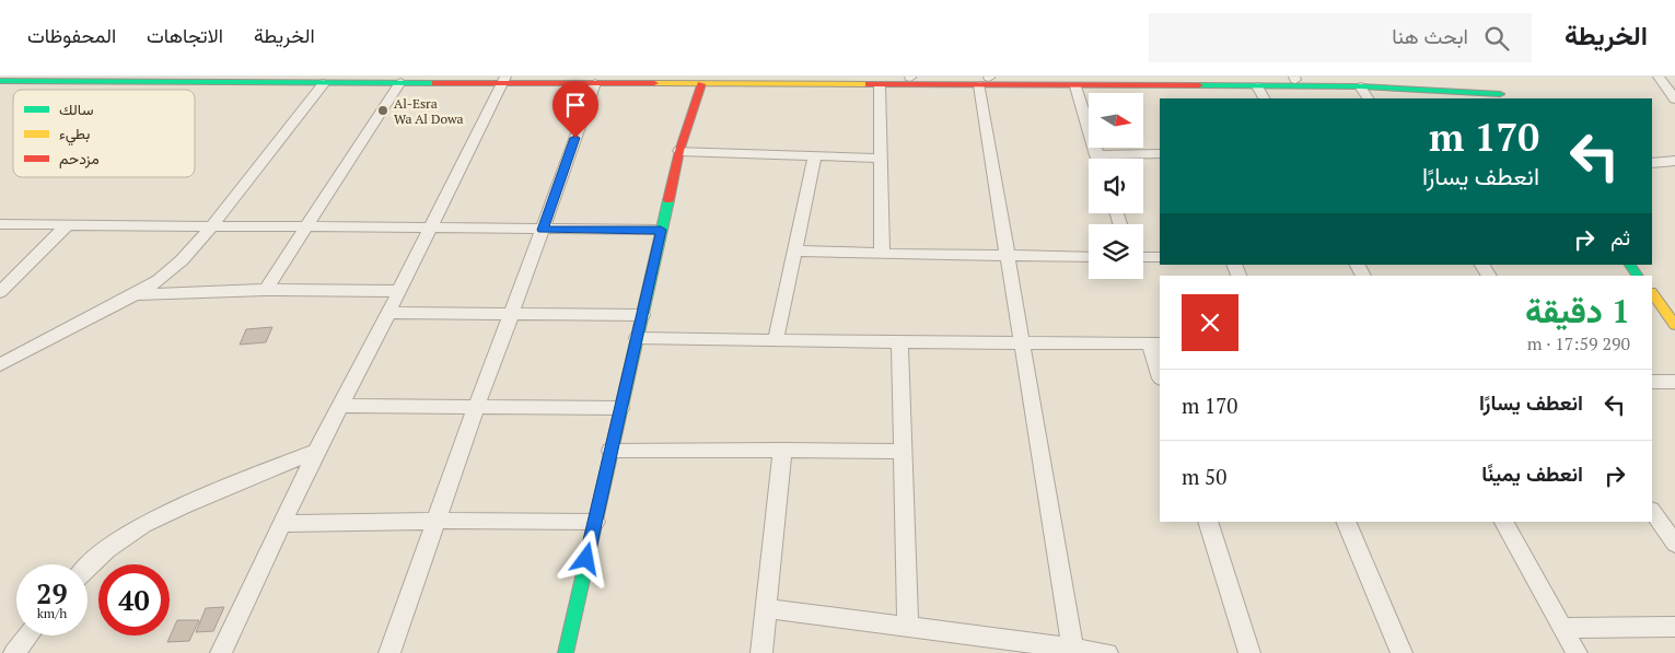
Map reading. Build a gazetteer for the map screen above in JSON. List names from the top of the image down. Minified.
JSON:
{"places":["Al-Esra Wa Al Dowa"],"legend":["سالك","بطيء","مزدحم"],"north":"right","page":{"header":"الخريطة","search":"ابحث هنا","nav":["الخريطة","الاتجاهات","المحفوظات"],"turn":["170 m","انعطف يسارًا"],"then":"ثم","heading":["1 دقيقة","290 m · 17:59"],"list":[{"name":"انعطف يسارًا","value":"170 m"},{"name":"انعطف يمينًا","value":"50 m"}],"speed":"29 km/h","limit":"40"}}
